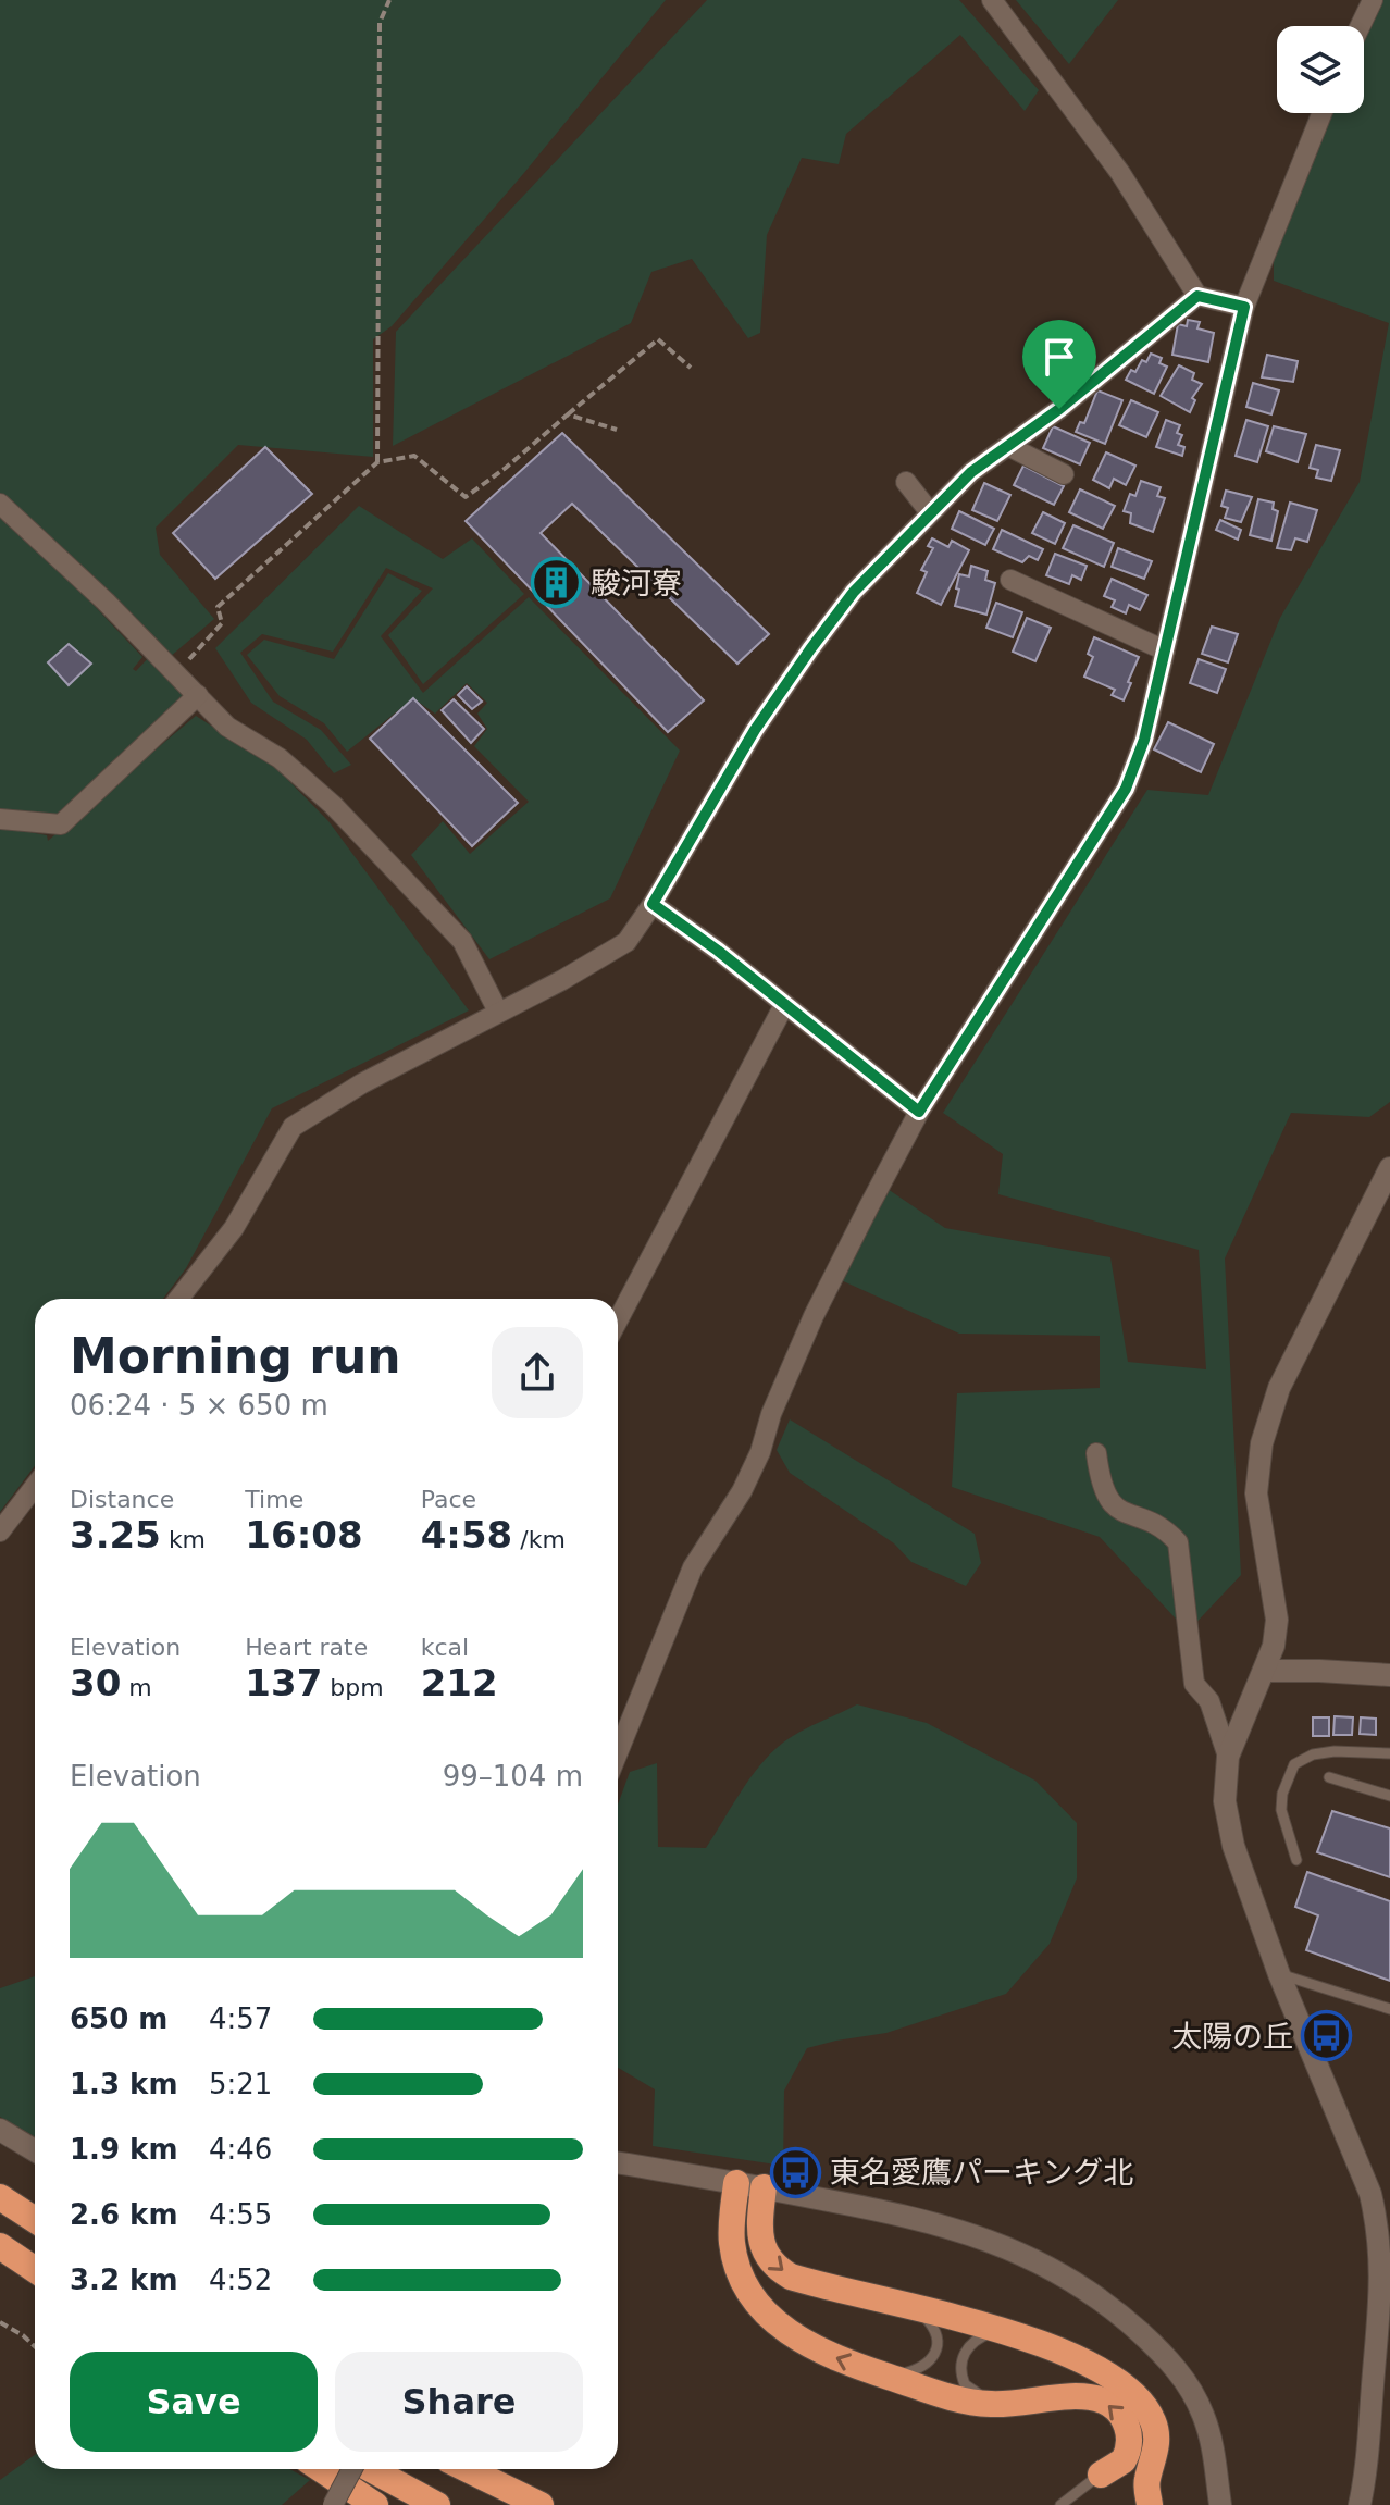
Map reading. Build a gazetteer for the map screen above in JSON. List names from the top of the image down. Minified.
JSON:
{"places":{"building":["駿河寮"],"bus stop":["太陽の丘","東名愛鷹パーキング北"]},"page":{"heading":["Morning run","06:24 · 5 × 650 m"],"stats":[["Distance","3.25 km"],["Time","16:08"],["Pace","4:58 /km"],["Elevation","30 m"],["Heart rate","137 bpm"],["kcal","212"]],"chart":["Elevation","99–104 m"],"list":[{"name":"650 m","note":"4:57"},{"name":"1.3 km","note":"5:21"},{"name":"1.9 km","note":"4:46"},{"name":"2.6 km","note":"4:55"},{"name":"3.2 km","note":"4:52"}],"buttons":["Save","Share"]}}
